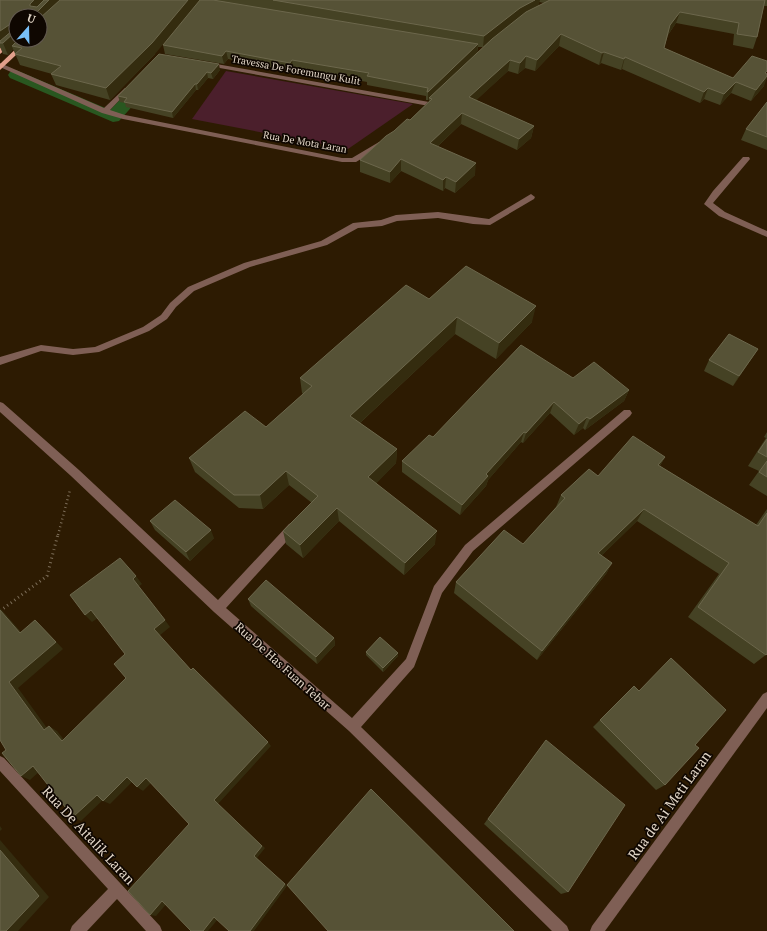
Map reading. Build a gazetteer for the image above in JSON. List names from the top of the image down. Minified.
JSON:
{"streets":{"street":["Travessa De Foremungu Kulit","Rua De Mota Laran","Rua De Has Fuan Tebar","Rua de Ai Meti Laran","Rua De Aitalik Laran"]},"north":"top"}
